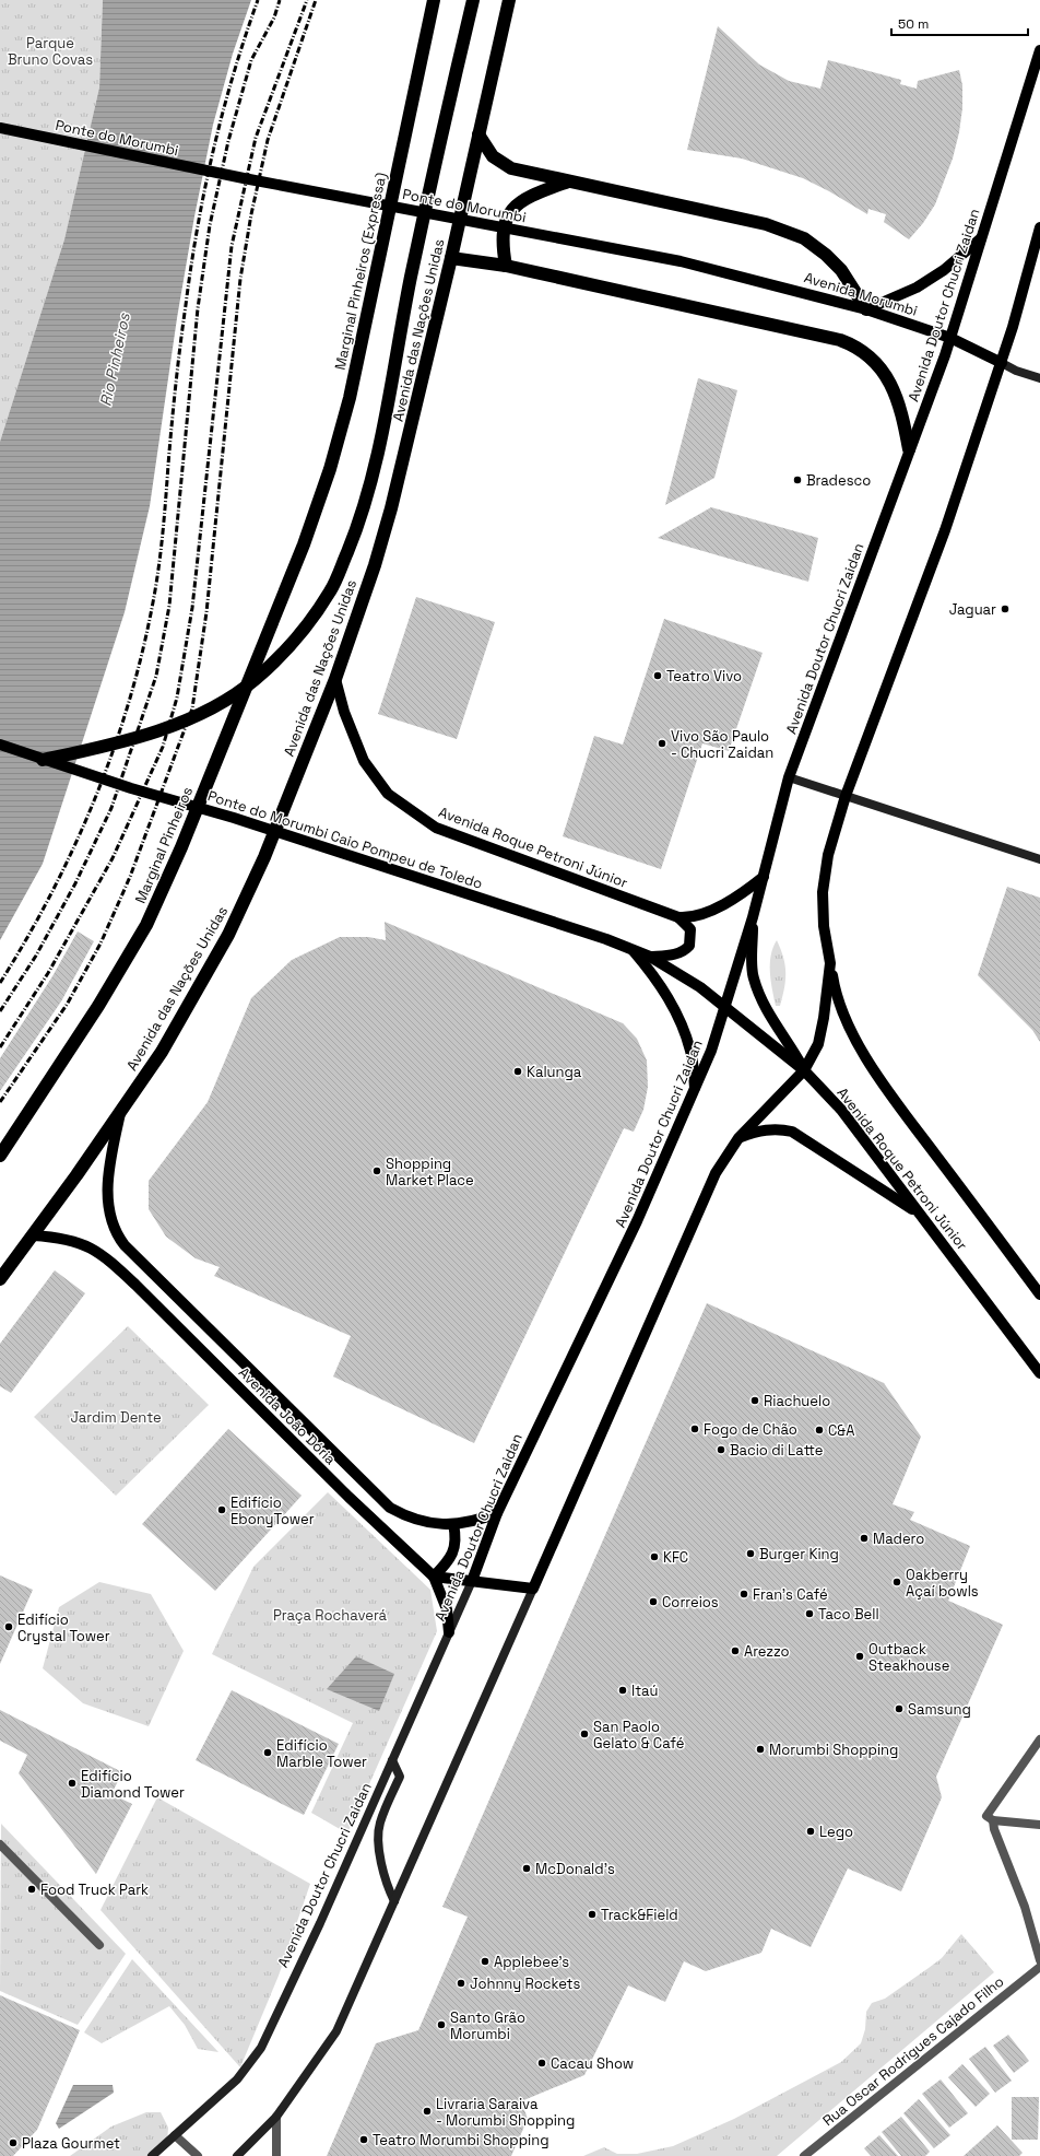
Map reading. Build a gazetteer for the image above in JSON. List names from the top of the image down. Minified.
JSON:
{"streets":{"highway":["Marginal Pinheiros (Expressa)","Avenida das Nações Unidas","Marginal Pinheiros"],"main road":["Ponte do Morumbi","Avenida Morumbi","Avenida Doutor Chucri Zaidan","Ponte do Morumbi Caio Pompeu de Toledo","Avenida Roque Petroni Júnior","Avenida João Dória"],"street":["Rua Oscar Rodrigues Cajado Filho"]},"crossings":[["Ponte do Morumbi","Avenida Morumbi"],["Marginal Pinheiros (Expressa)","Marginal Pinheiros"],["Avenida Morumbi","Avenida Doutor Chucri Zaidan"],["Avenida Doutor Chucri Zaidan","Avenida Roque Petroni Júnior"],["Avenida Doutor Chucri Zaidan","Avenida João Dória"],["Avenida das Nações Unidas","Avenida Roque Petroni Júnior"],["Avenida das Nações Unidas","Avenida João Dória"],["Ponte do Morumbi Caio Pompeu de Toledo","Avenida Roque Petroni Júnior"]],"water":["Rio Pinheiros"],"parks":["Parque Bruno Covas","Jardim Dente","Praça Rochaverá"],"places":["Bradesco","Jaguar","Teatro Vivo","Vivo São Paulo - Chucri Zaidan","Kalunga","Shopping Market Place","Riachuelo","Fogo de Chão","C&A","Bacio di Latte","Edifício EbonyTower","Madero","Burger King","KFC","Oakberry Açaí bowls","Fran's Café","Correios","Taco Bell","Edifício Crystal Tower","Arezzo","Outback Steakhouse","Itaú","Samsung","San Paolo Gelato & Café","Morumbi Shopping","Edifício Marble Tower","Edifício Diamond Tower","Lego","McDonald's","Food Truck Park","Track&Field","Applebee's","Johnny Rockets","Santo Grão Morumbi","Cacau Show","Livraria Saraiva - Morumbi Shopping","Teatro Morumbi Shopping","Plaza Gourmet"],"scale_bar":"50 m"}
